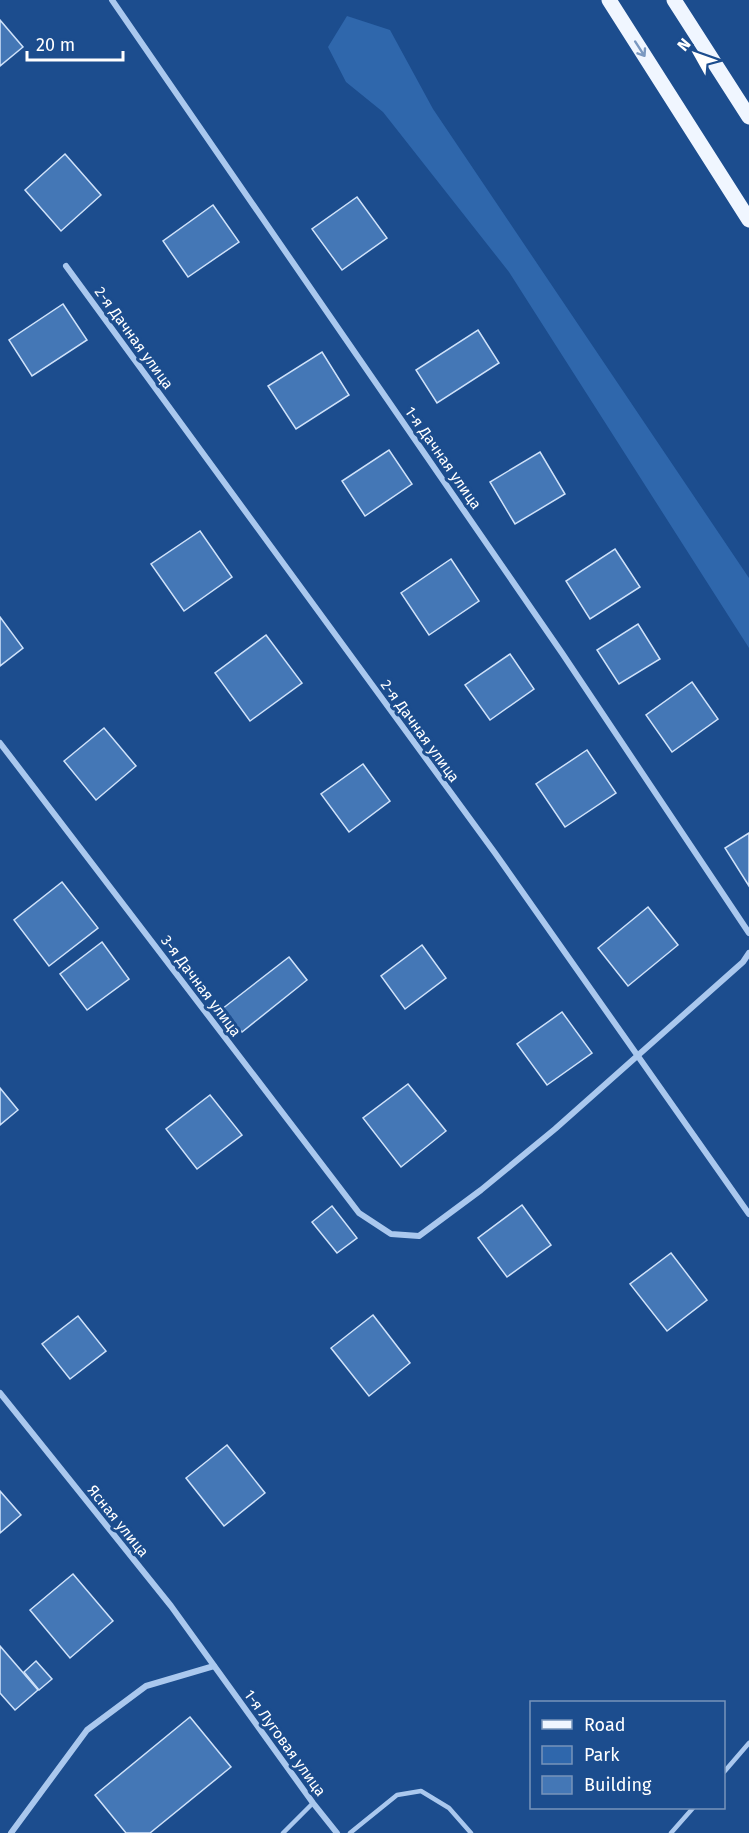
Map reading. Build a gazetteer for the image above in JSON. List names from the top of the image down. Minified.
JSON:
{"streets":{"street":["2-я Дачная улица","1-я Дачная улица","3-я Дачная улица","Ясная улица","1-я Луговая улица"]},"crossings":[["2-я Дачная улица","3-я Дачная улица"],["Ясная улица","1-я Луговая улица"]],"legend":["Road","Park","Building"],"scale_bar":"20 m","north":"top left"}
